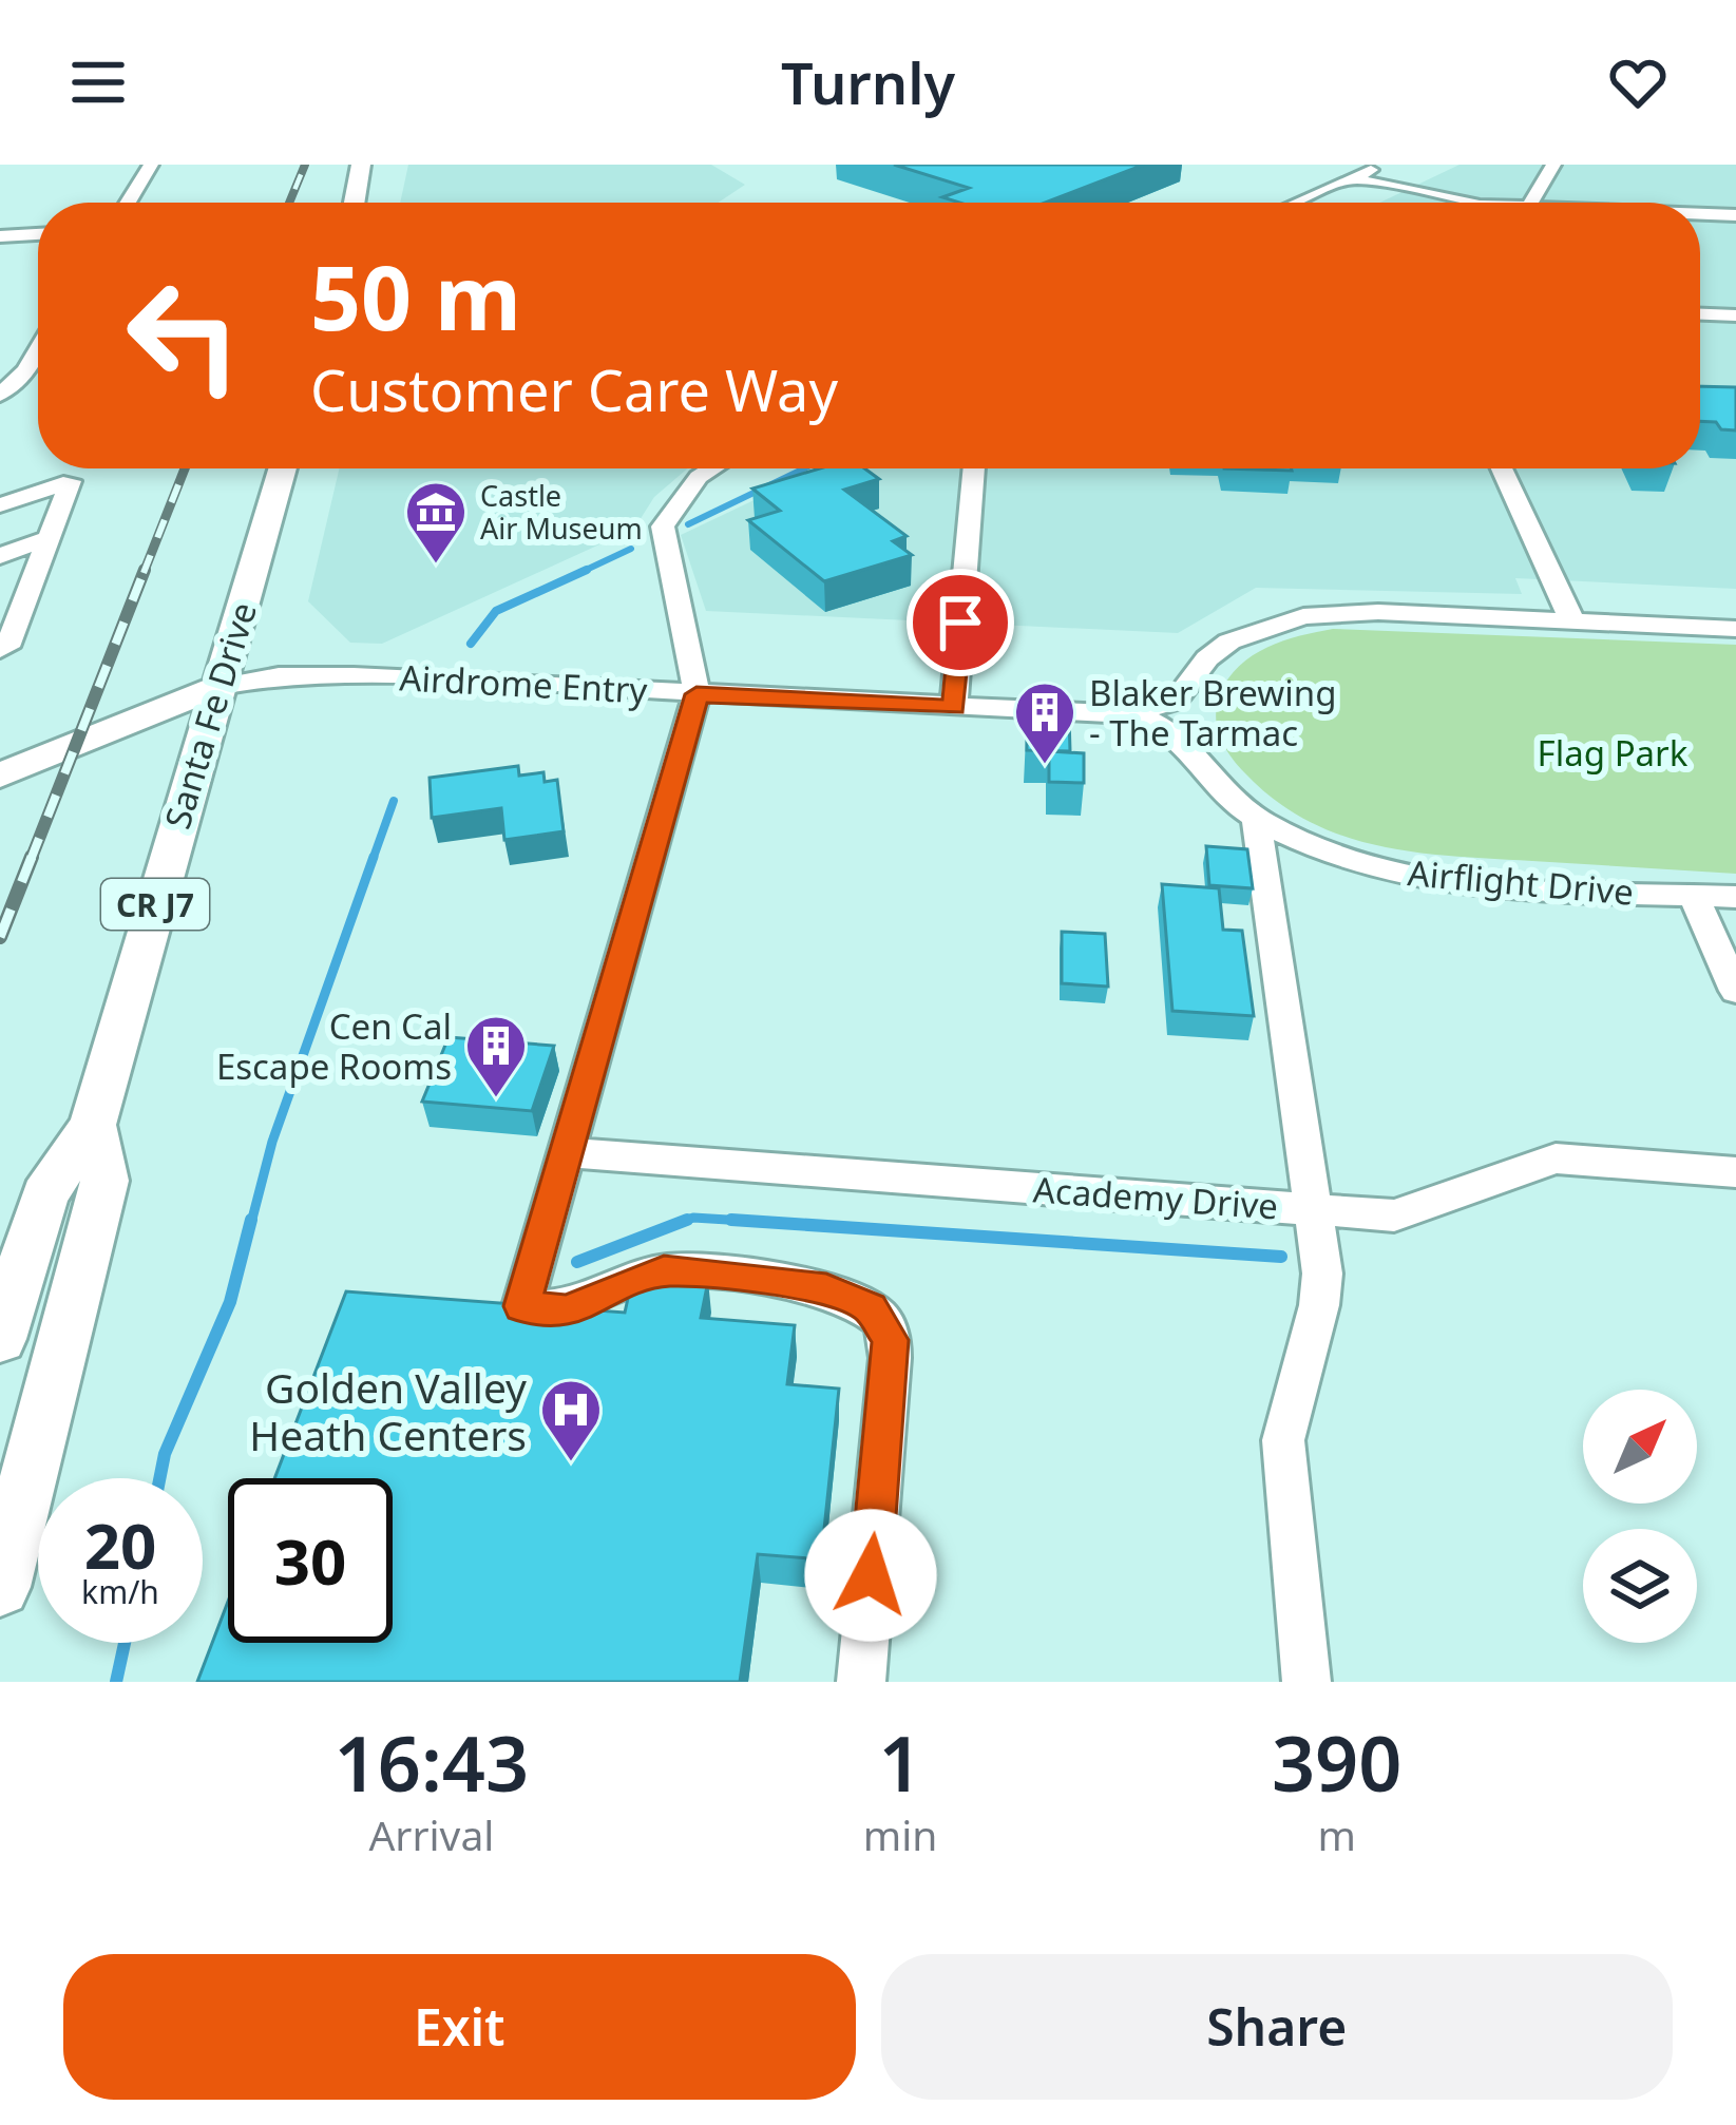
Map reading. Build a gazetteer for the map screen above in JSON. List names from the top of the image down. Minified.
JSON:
{"streets":{"main road":["Santa Fe Drive","CR J7"],"street":["Airdrome Entry","Airflight Drive","Academy Drive"]},"crossings":[["Airdrome Entry","Santa Fe Drive"],["Airdrome Entry","Airflight Drive"]],"parks":["Flag Park"],"places":{"museum":["Castle Air Museum"],"building":["Blaker Brewing - The Tarmac","Cen Cal Escape Rooms"],"hospital":["Golden Valley Heath Centers"]},"north":"top right","page":{"header":"Turnly","turn":["50 m","Customer Care Way"],"speed":"20 km/h","limit":"30","eta":["16:43","Arrival","1","min","390","m"],"buttons":["Exit","Share"]}}
